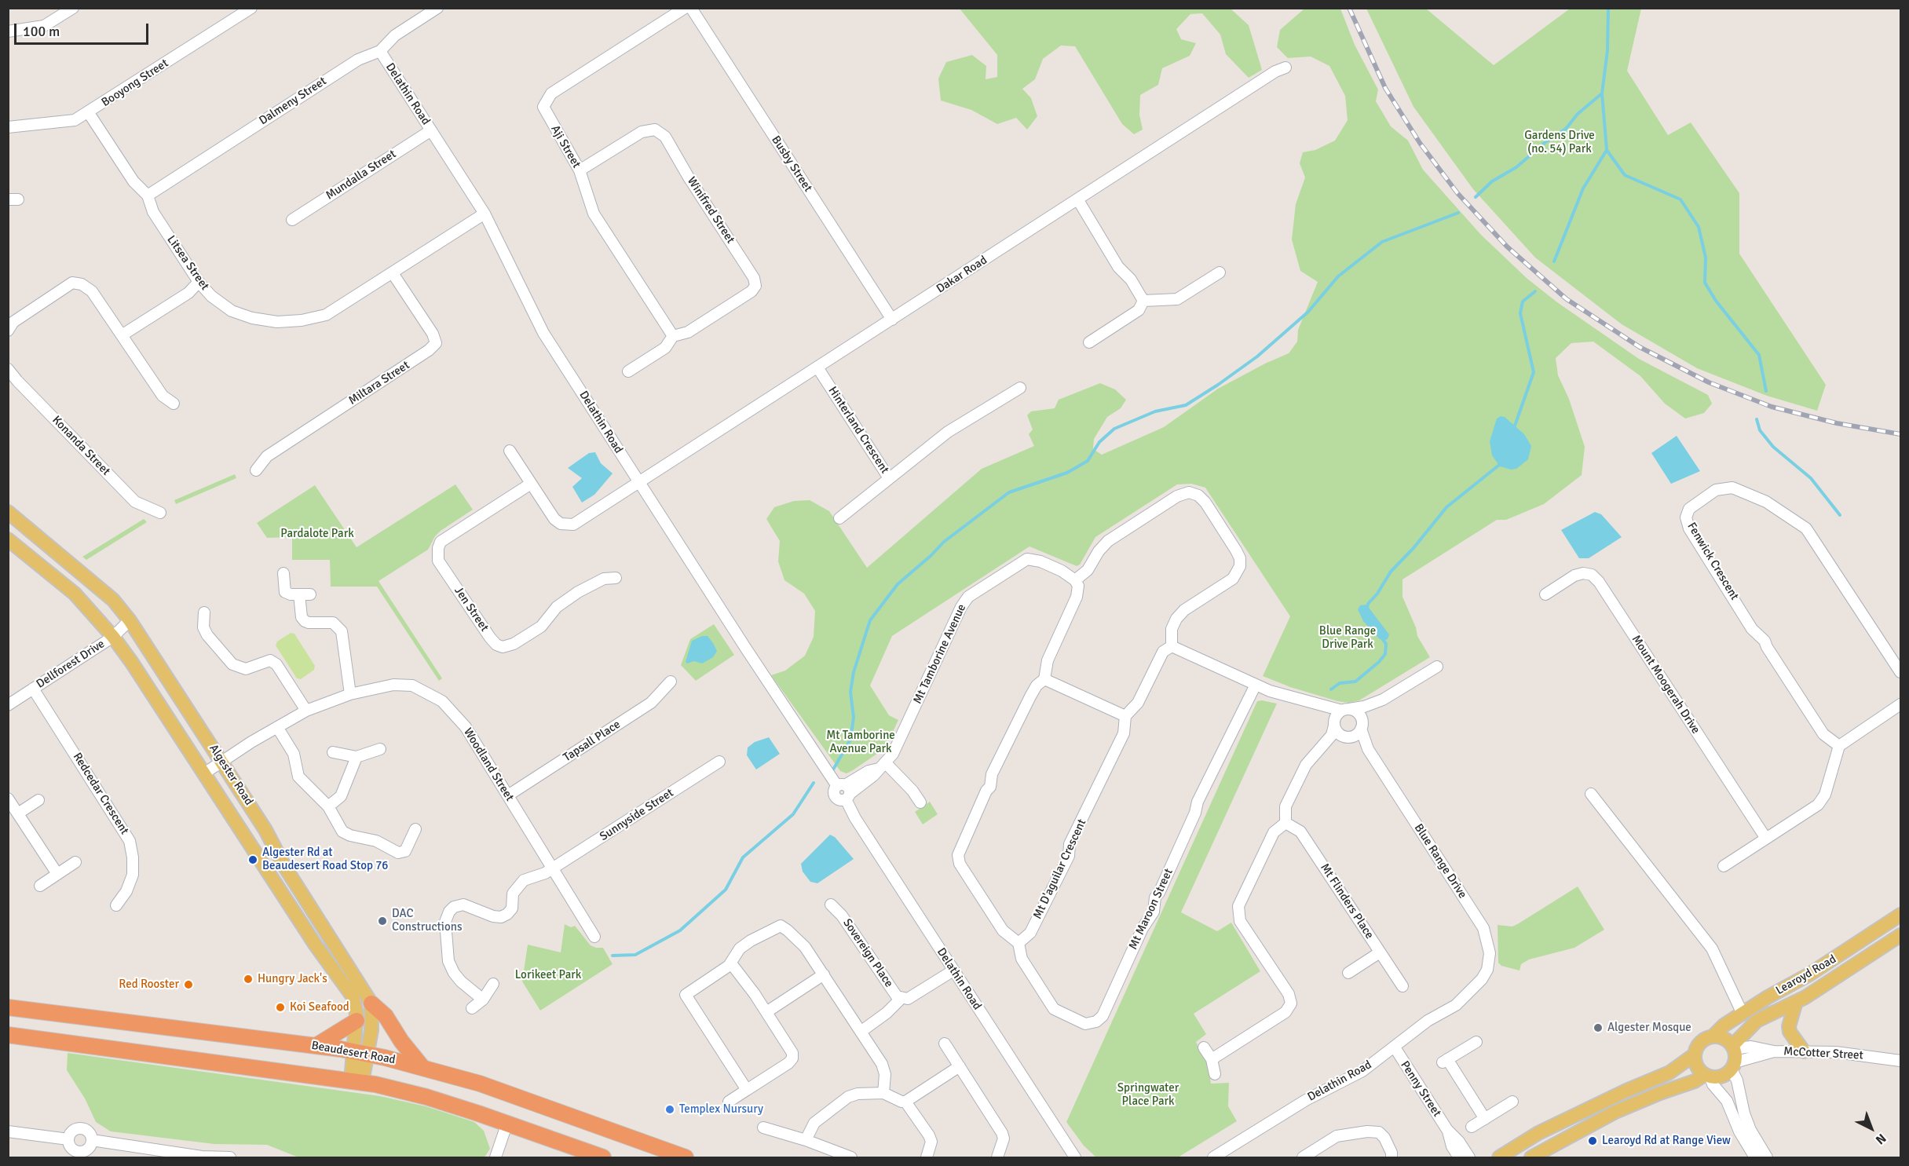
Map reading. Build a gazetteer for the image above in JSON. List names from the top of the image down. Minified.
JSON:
{"streets":{"highway":["Beaudesert Road"],"main road":["Algester Road","Learoyd Road"],"street":["Booyong Street","Delathin Road","Dalmeny Street","Aji Street","Busby Street","Mundalla Street","Winifred Street","Litsea Street","Dakar Road","Miltara Street","Hinterland Crescent","Konanda Street","Fenwick Crescent","Jen Street","Mt Tamborine Avenue","Dellforest Drive","Mount Moogerah Drive","Tapsall Place","Woodland Street","Redcedar Crescent","Sunnyside Street","Blue Range Drive","Mt D'aguilar Crescent","Mt Flinders Place","Mt Maroon Street","Sovereign Place","McCotter Street","Penny Street"]},"crossings":[["Booyong Street","Litsea Street"],["Delathin Road","Dalmeny Street"],["Delathin Road","Mundalla Street"],["Delathin Road","Litsea Street"],["Delathin Road","Dakar Road"],["Delathin Road","Blue Range Drive"],["Delathin Road","Sovereign Place"],["Delathin Road","Penny Street"],["Dalmeny Street","Litsea Street"],["Aji Street","Winifred Street"],["Busby Street","Dakar Road"],["Litsea Street","Miltara Street"],["Dakar Road","Hinterland Crescent"],["Dakar Road","Jen Street"],["Dellforest Drive","Algester Road"],["Dellforest Drive","Redcedar Crescent"],["Tapsall Place","Woodland Street"],["Woodland Street","Algester Road"],["Woodland Street","Sunnyside Street"],["Algester Road","Beaudesert Road"],["Mt D'aguilar Crescent","Mt Maroon Street"],["Learoyd Road","McCotter Street"]],"parks":["Gardens Drive (no. 54) Park","Pardalote Park","Blue Range Drive Park","Mt Tamborine Avenue Park","Lorikeet Park","Springwater Place Park"],"places":["Algester Rd at Beaudesert Road Stop 76","DAC Constructions","Hungry Jack's","Red Rooster","Koi Seafood","Algester Mosque","Templex Nursury","Learoyd Rd at Range View"],"scale_bar":"100 m","north":"bottom right"}
